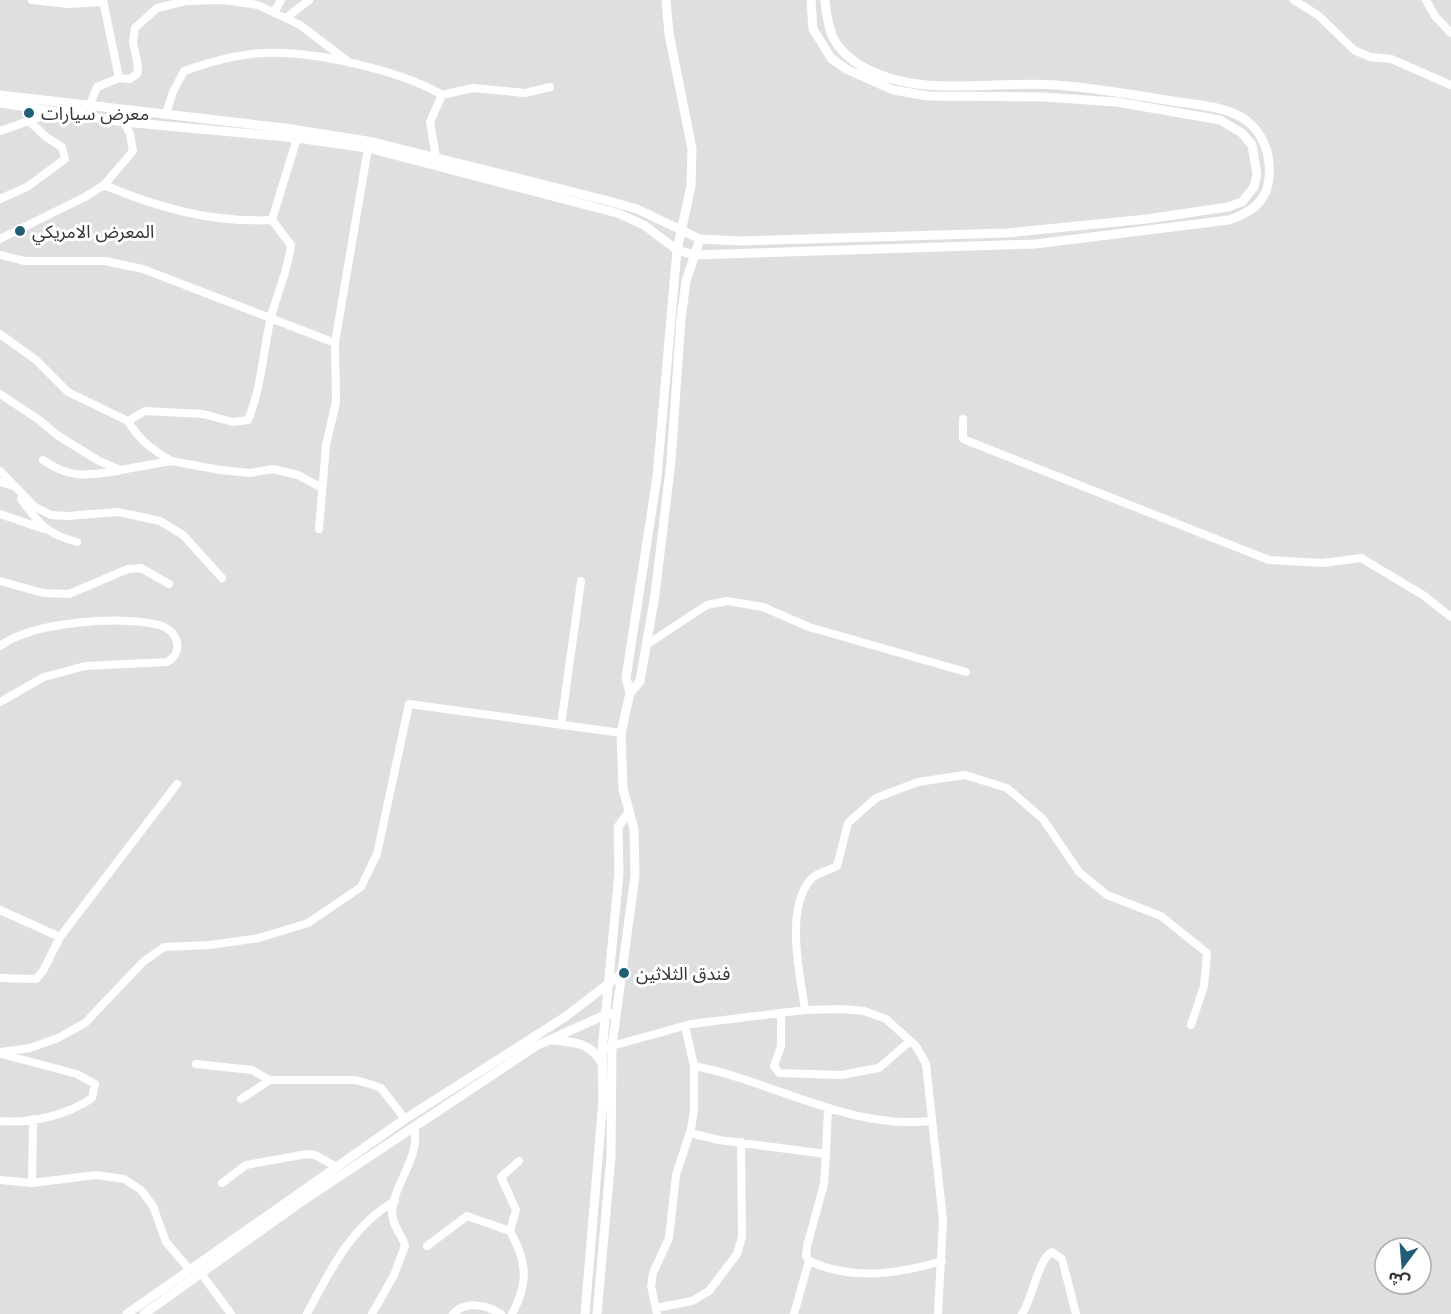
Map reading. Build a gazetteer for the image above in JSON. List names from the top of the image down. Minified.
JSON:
{"places":["معرض سيارات","المعرض الامريكي","فندق الثلاثين"],"north":"bottom"}
